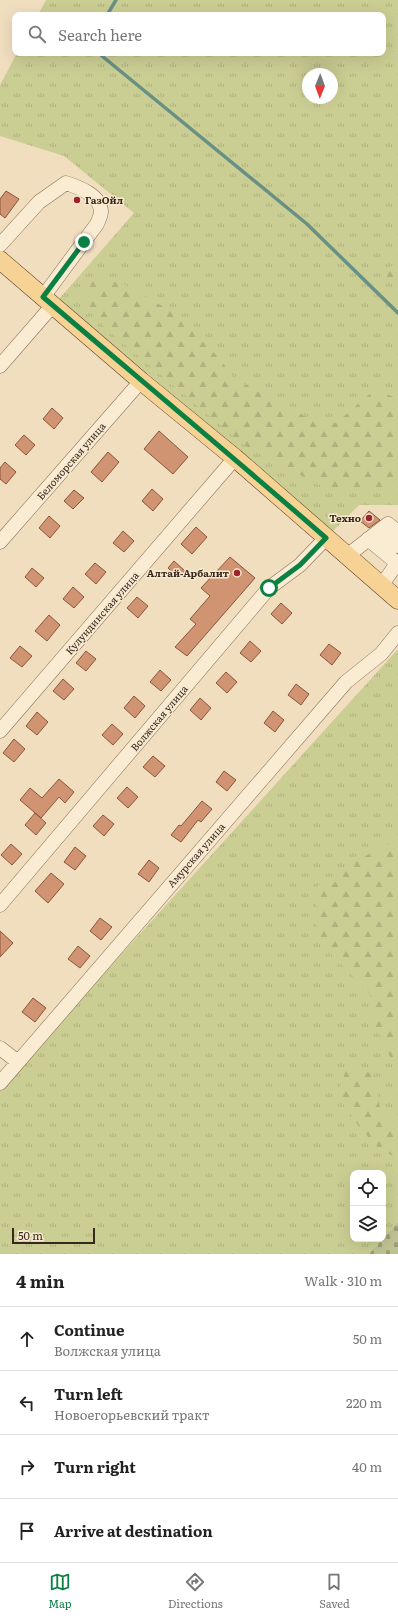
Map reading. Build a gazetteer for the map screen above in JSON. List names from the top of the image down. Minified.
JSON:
{"streets":{"street":["Беломорская улица","Кулундинская улица","Волжская улица","Амурская улица"]},"places":["ГазОйл","Техно","Алтай-Арбалит"],"scale_bar":"50 m","north":"bottom","page":{"search":"Search here","scale":"50 m","heading":["4 min","Walk · 310 m"],"list":[["Continue","Волжская улица","50 m"],["Turn left","Новоегорьевский тракт","220 m"],["Turn right","40 m"],"Arrive at destination"],"nav":["Map","Directions","Saved"]}}
